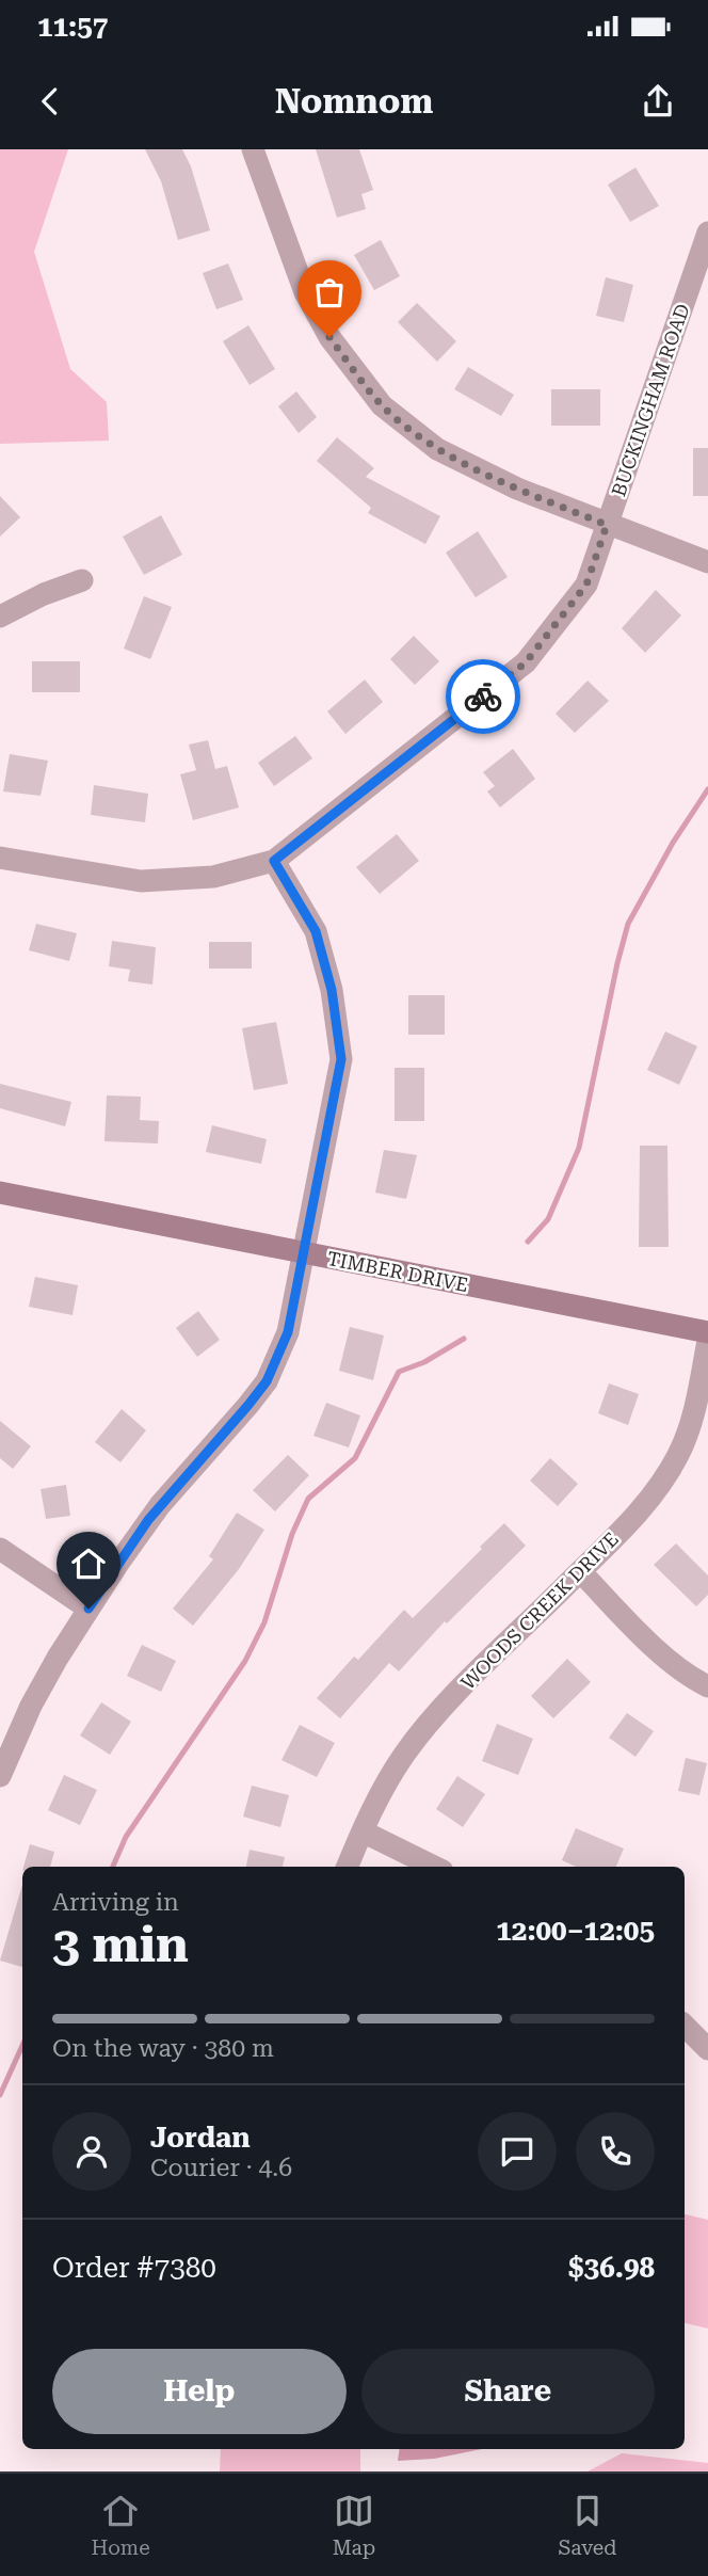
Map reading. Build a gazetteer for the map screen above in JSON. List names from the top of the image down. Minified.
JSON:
{"streets":{"main road":["TIMBER DRIVE"],"street":["BUCKINGHAM ROAD","WOODS CREEK DRIVE"]},"page":{"status":"11:57","header":"Nomnom","heading":["3 min","Arriving in","12:00–12:05"],"panel":["Jordan","Courier · 4.6","Order #7380","$36.98"],"bar":"On the way · 380 m","buttons":["Help","Share"],"tabs":["Home","Map","Saved"]}}
